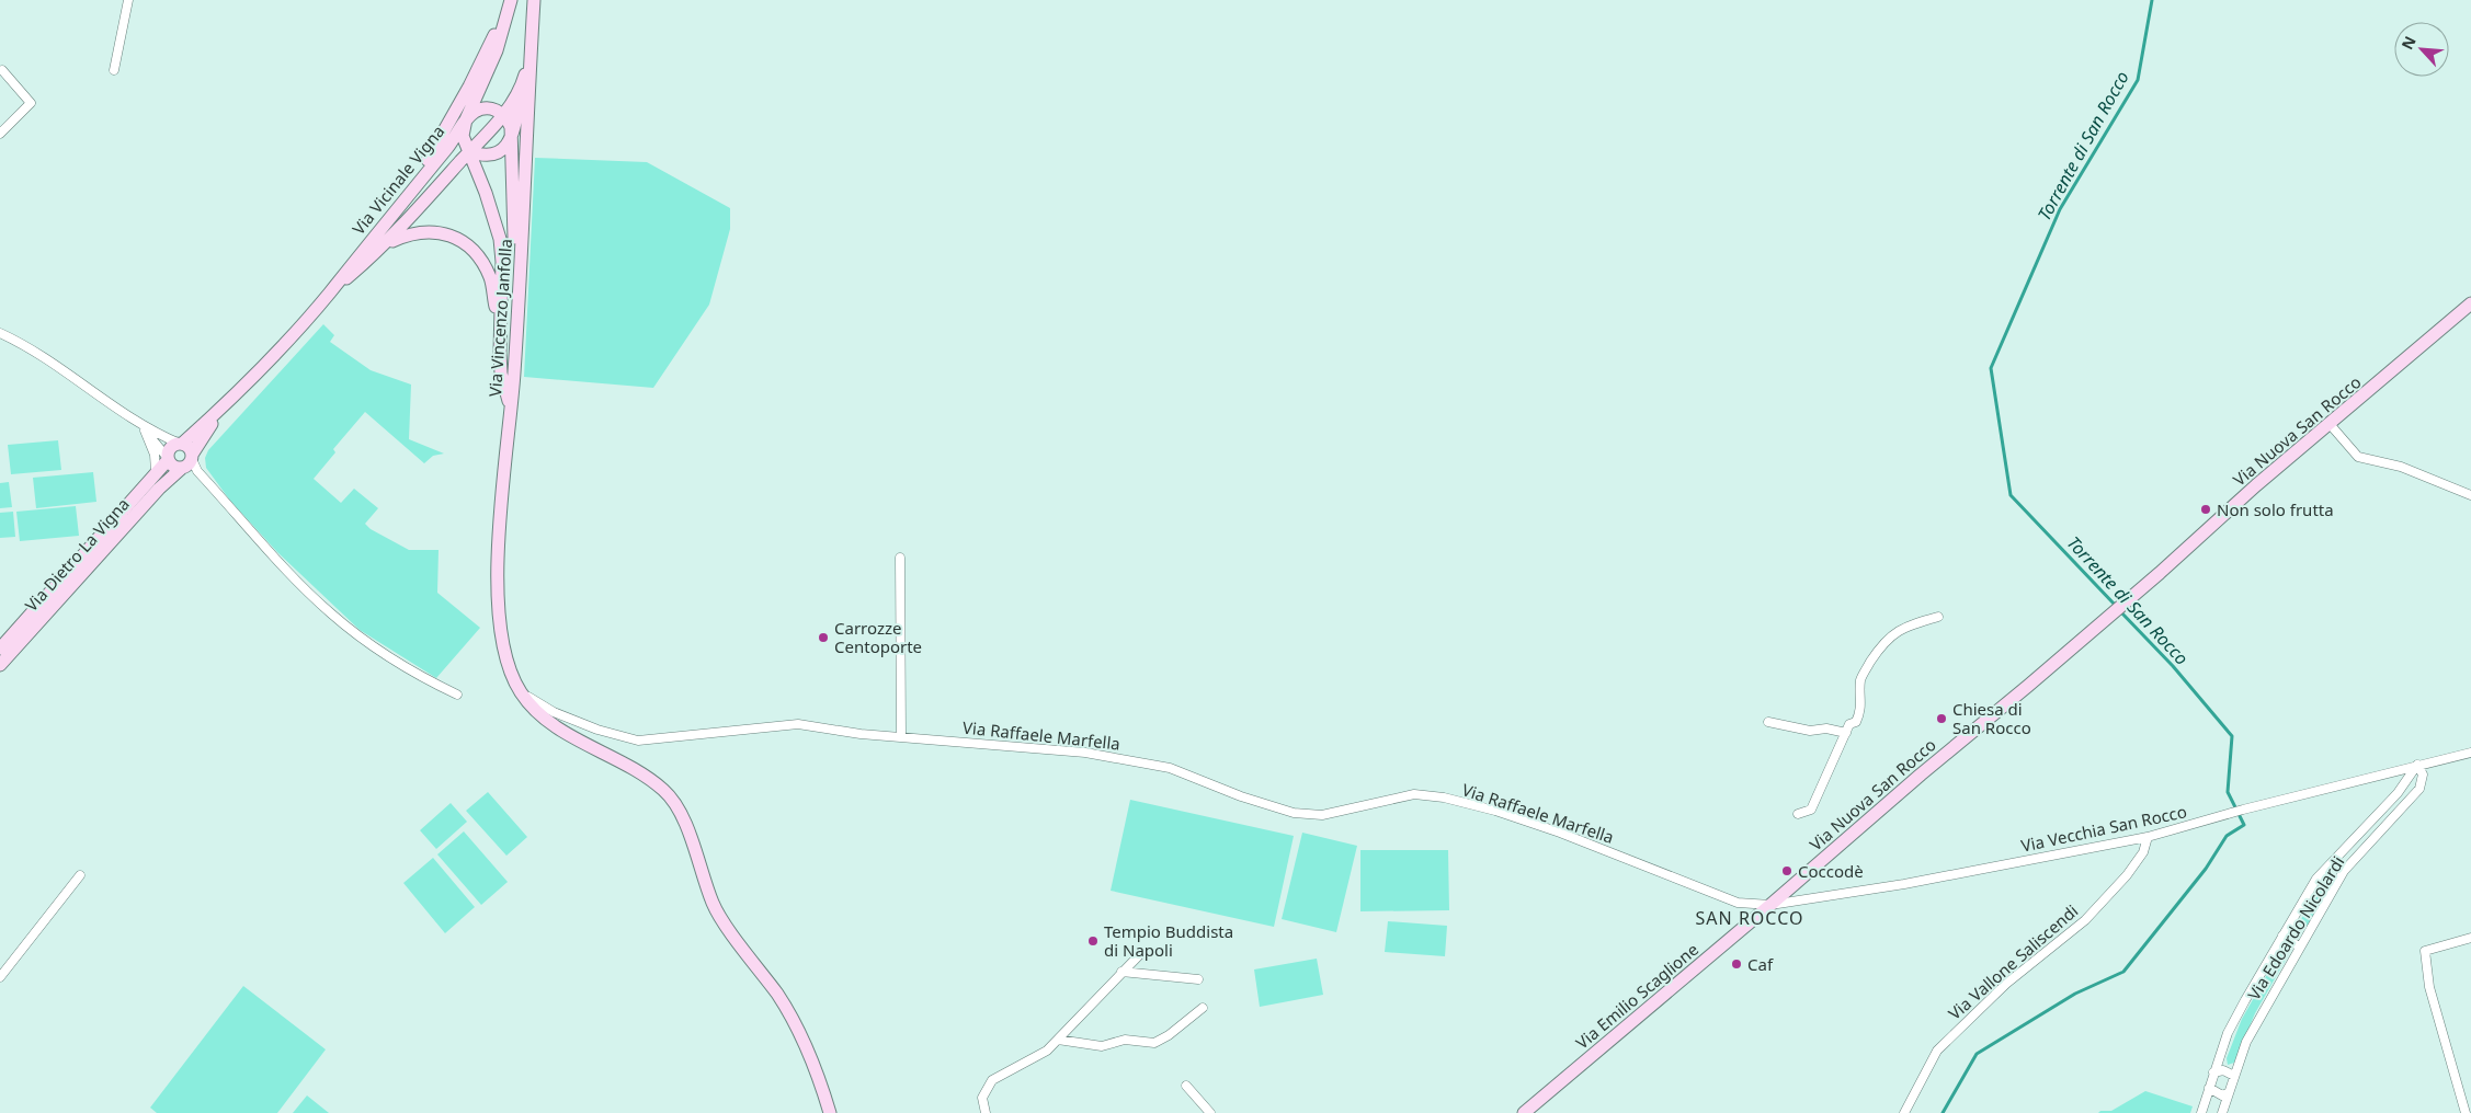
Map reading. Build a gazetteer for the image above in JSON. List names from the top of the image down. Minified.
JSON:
{"streets":{"main road":["Via Vicinale Vigna","Via Vincenzo Janfolla","Via Nuova San Rocco","Via Dietro La Vigna","Via Emilio Scaglione"],"street":["Via Raffaele Marfella","Via Vecchia San Rocco","Via Edoardo Nicolardi","Via Vallone Saliscendi"]},"crossings":[["Via Vicinale Vigna","Via Vincenzo Janfolla"],["Via Vicinale Vigna","Via Dietro La Vigna"],["Via Nuova San Rocco","Via Raffaele Marfella"],["Via Nuova San Rocco","Via Vecchia San Rocco"],["Via Nuova San Rocco","Via Emilio Scaglione"],["Via Raffaele Marfella","Via Vecchia San Rocco"],["Via Raffaele Marfella","Via Emilio Scaglione"],["Via Vecchia San Rocco","Via Edoardo Nicolardi"],["Via Vecchia San Rocco","Via Vallone Saliscendi"],["Via Vecchia San Rocco","Via Emilio Scaglione"]],"districts":["SAN ROCCO"],"water":["Torrente di San Rocco"],"places":["Non solo frutta","Carrozze Centoporte","Chiesa di San Rocco","Coccodè","Tempio Buddista di Napoli","Caf"],"north":"top left"}
